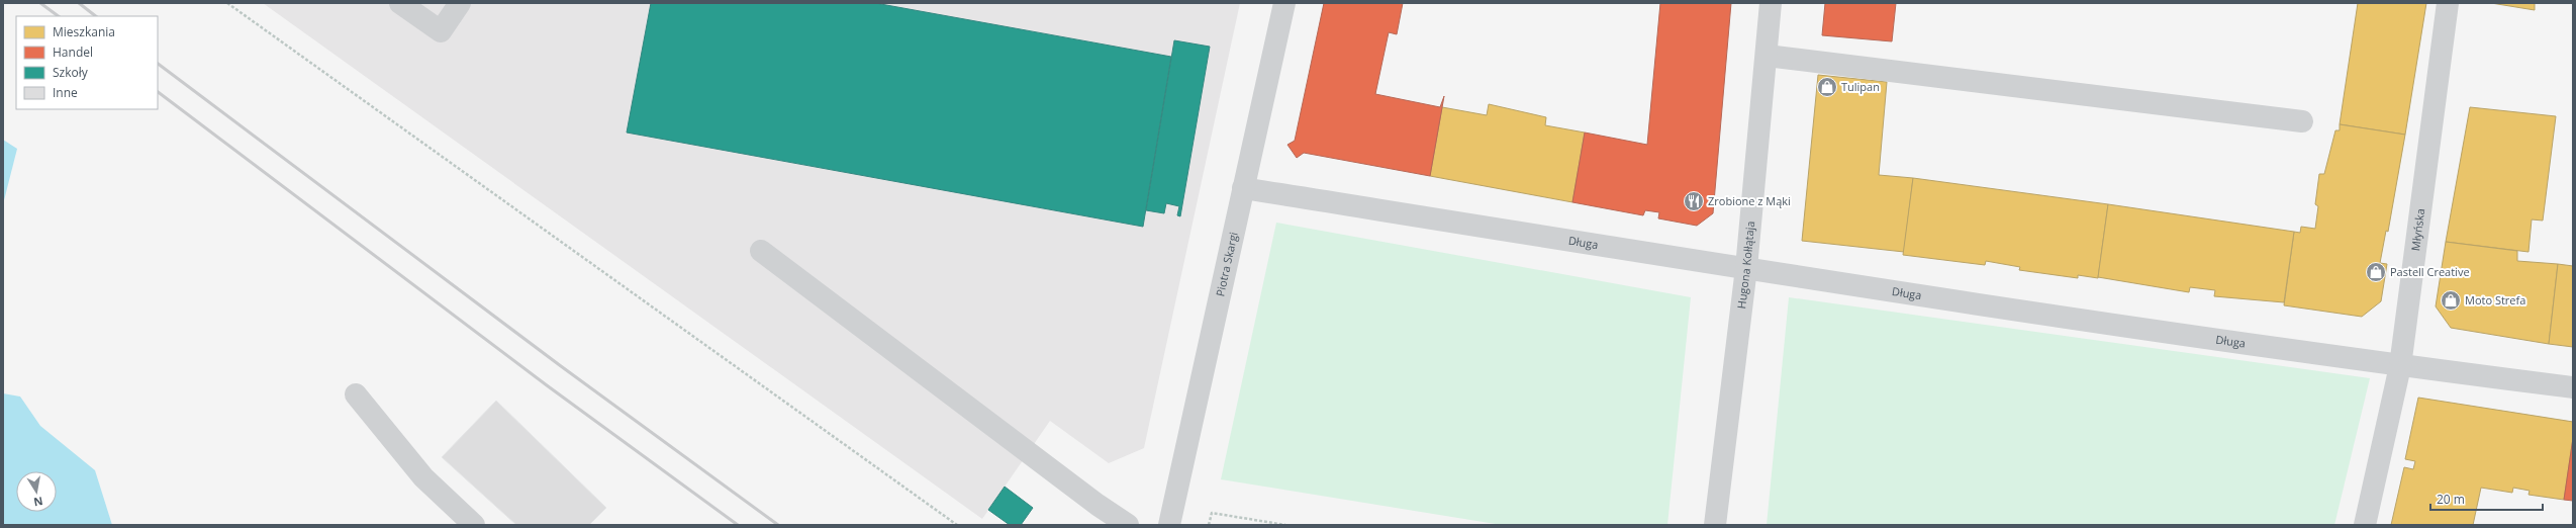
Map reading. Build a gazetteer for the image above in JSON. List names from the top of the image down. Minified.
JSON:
{"streets":{"street":["Młyńska","Długa","Piotra Skargi","Hugona Kołłątaja"]},"crossings":[["Młyńska","Długa"],["Długa","Piotra Skargi"],["Długa","Hugona Kołłątaja"]],"places":{"shop":["Tulipan","Pastell Creative","Moto Strefa"],"restaurant":["Zrobione z Mąki"]},"legend":["Mieszkania","Handel","Szkoły","Inne"],"scale_bar":"20 m","north":"bottom"}
